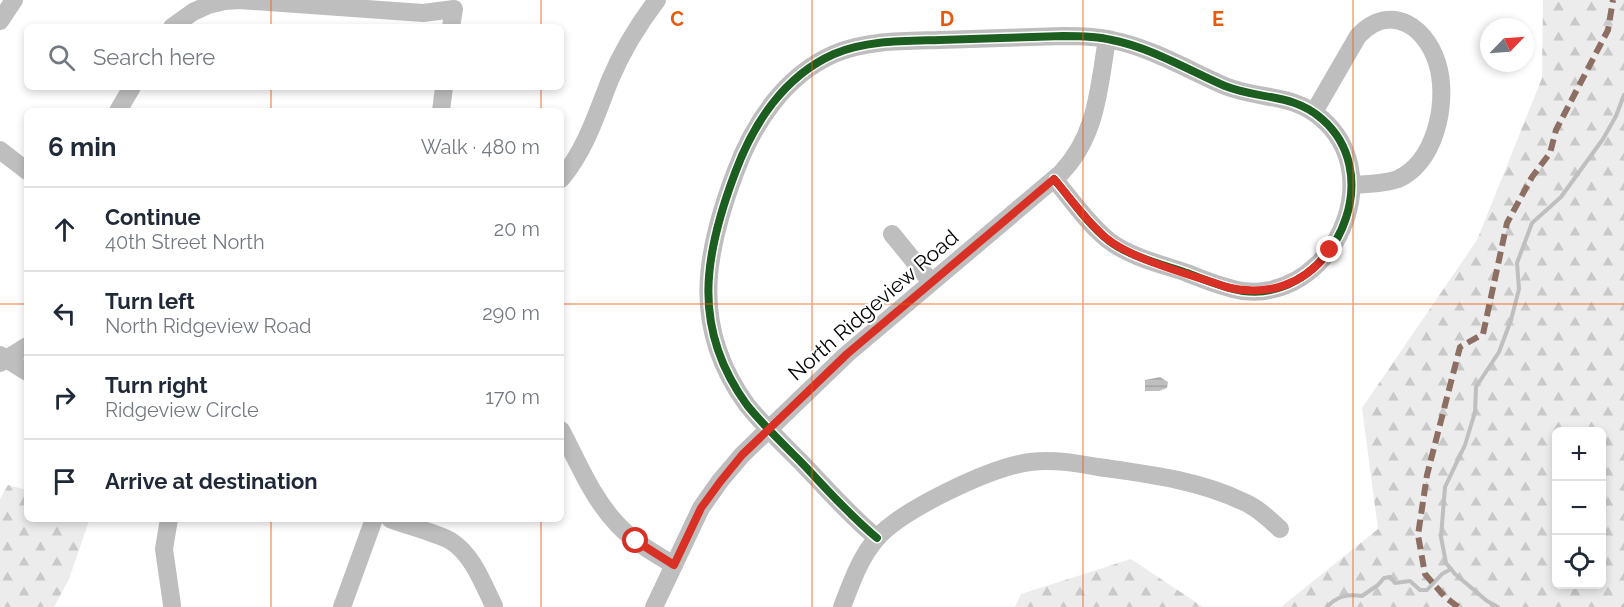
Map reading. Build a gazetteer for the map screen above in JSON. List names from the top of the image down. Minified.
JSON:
{"streets":{"street":["North Ridgeview Road"]},"north":"top right","page":{"search":"Search here","heading":["6 min","Walk · 480 m"],"list":[["Continue","40th Street North","20 m"],["Turn left","North Ridgeview Road","290 m"],["Turn right","Ridgeview Circle","170 m"],"Arrive at destination"],"map_buttons":["+","−"]},"grid":{"columns":["C","D","E"]}}
